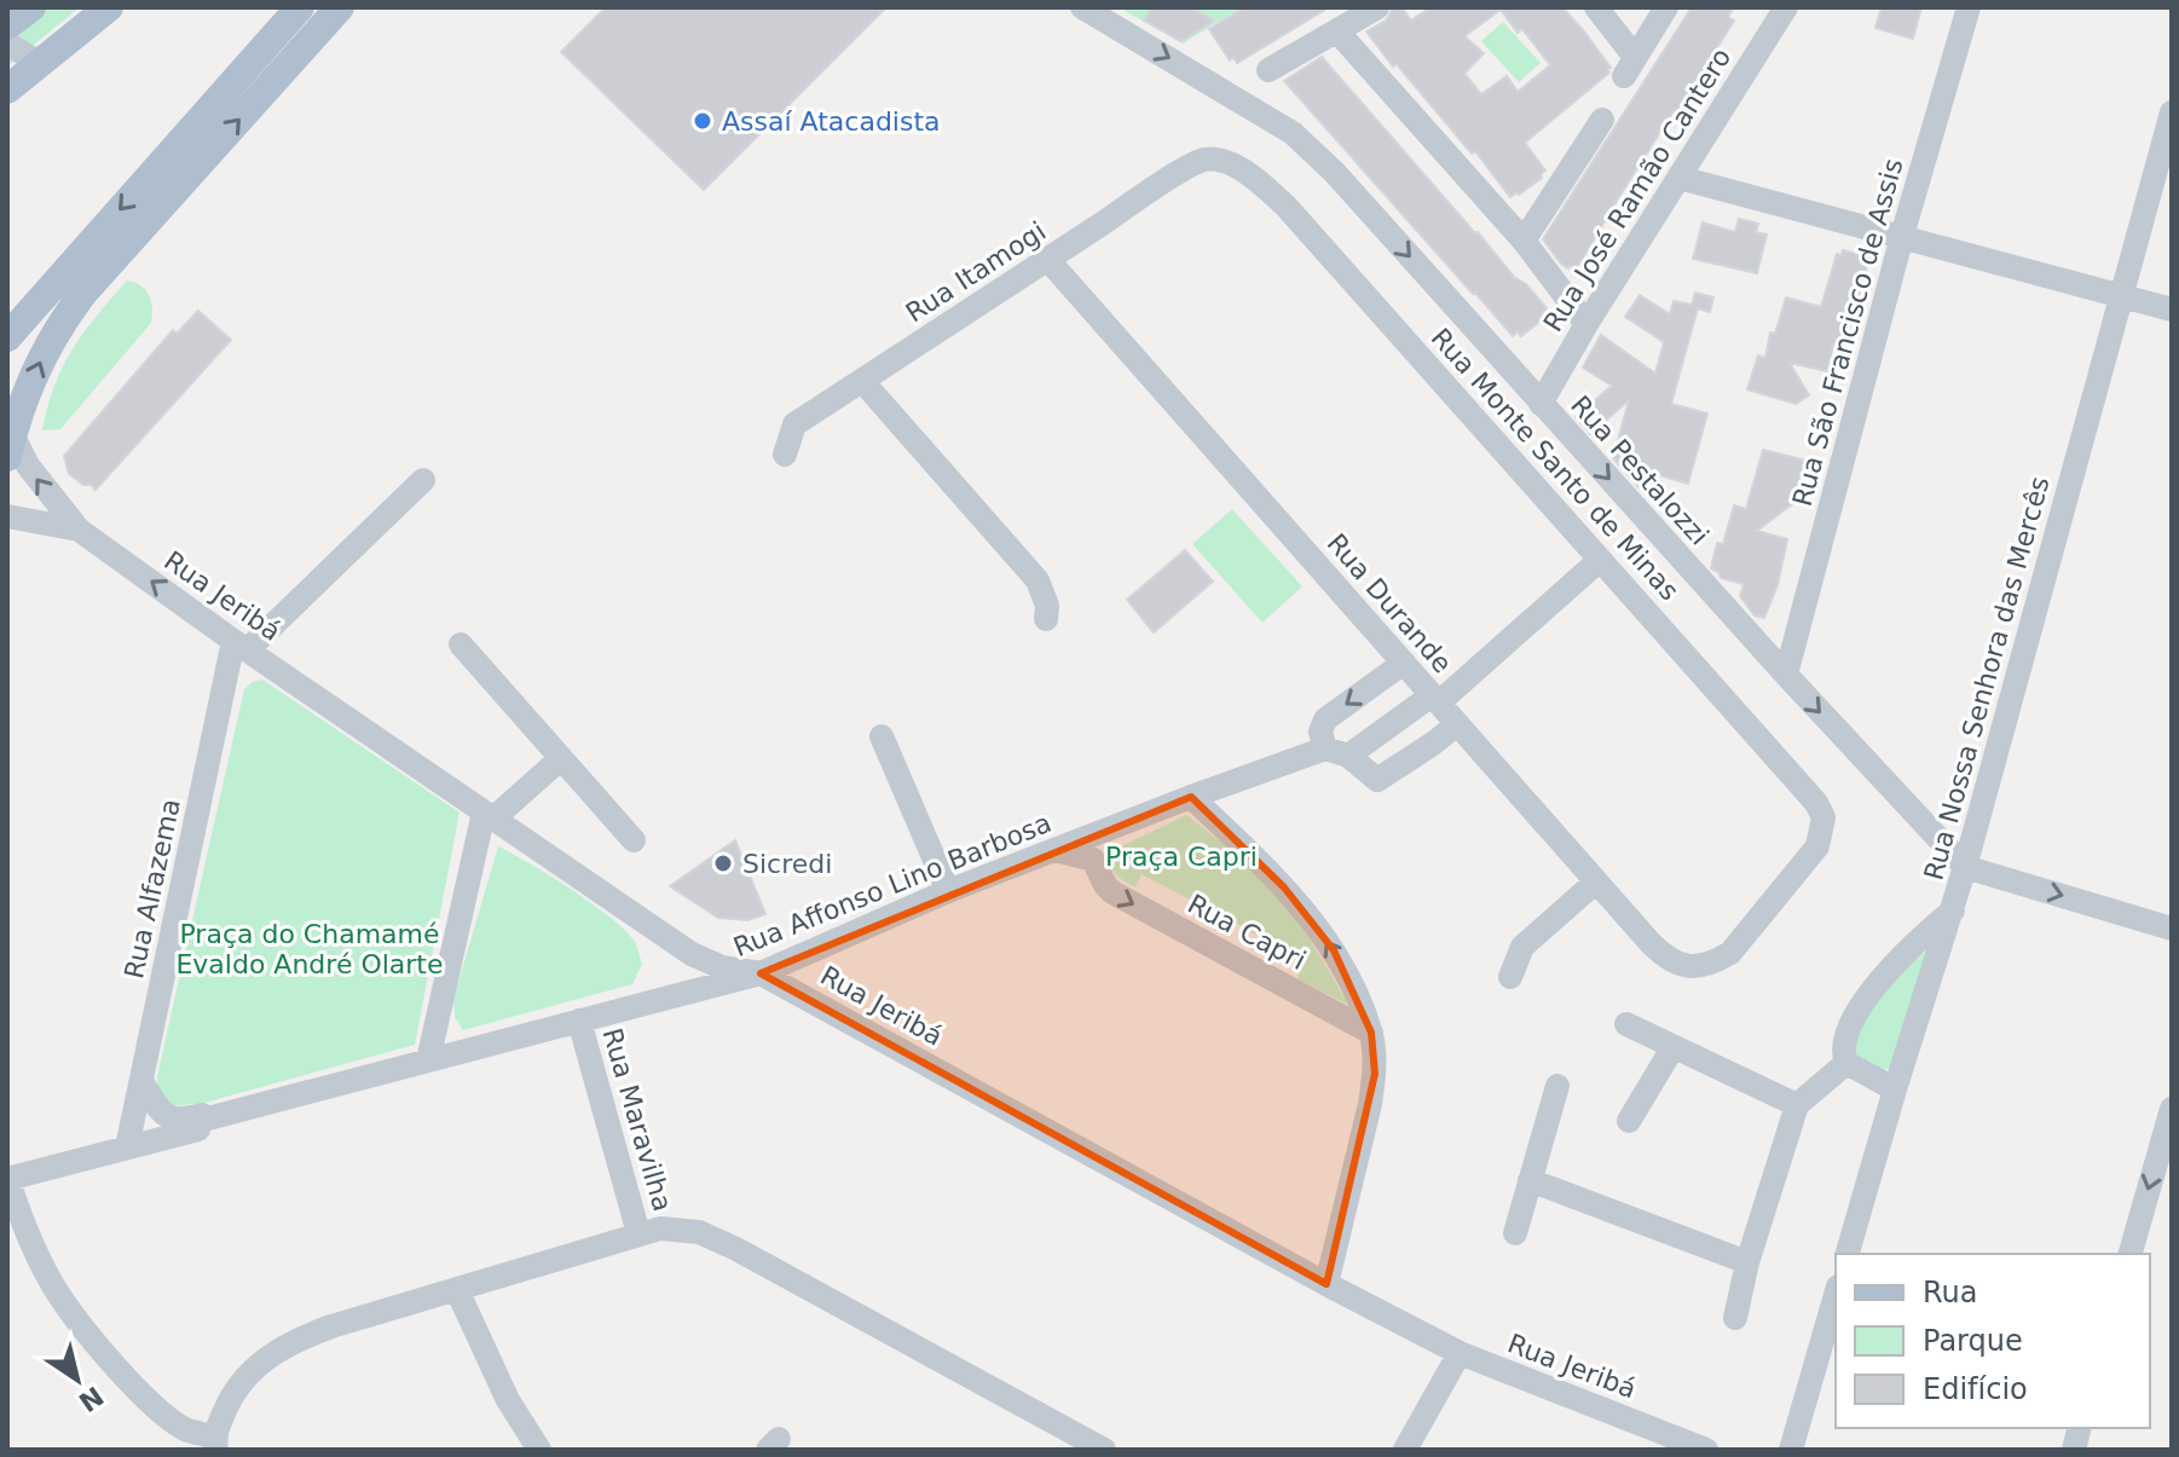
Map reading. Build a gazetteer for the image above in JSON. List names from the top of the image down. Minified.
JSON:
{"streets":{"street":["Rua José Ramão Cantero","Rua Itamogi","Rua São Francisco de Assis","Rua Monte Santo de Minas","Rua Pestalozzi","Rua Jeribá","Rua Durande","Rua Nossa Senhora das Mercês","Rua Affonso Lino Barbosa","Rua Alfazema","Rua Capri","Rua Maravilha"]},"crossings":[["Rua José Ramão Cantero","Rua Pestalozzi"],["Rua Itamogi","Rua Monte Santo de Minas"],["Rua Itamogi","Rua Durande"],["Rua São Francisco de Assis","Rua Pestalozzi"],["Rua Monte Santo de Minas","Rua Durande"],["Rua Monte Santo de Minas","Rua Affonso Lino Barbosa"],["Rua Pestalozzi","Rua Nossa Senhora das Mercês"],["Rua Jeribá","Rua Affonso Lino Barbosa"],["Rua Jeribá","Rua Alfazema"],["Rua Jeribá","Rua Capri"],["Rua Durande","Rua Affonso Lino Barbosa"],["Rua Affonso Lino Barbosa","Rua Alfazema"],["Rua Affonso Lino Barbosa","Rua Capri"],["Rua Affonso Lino Barbosa","Rua Maravilha"]],"parks":["Praça Capri","Praça do Chamamé Evaldo André Olarte"],"places":["Assaí Atacadista","Sicredi"],"legend":["Rua","Parque","Edifício"],"north":"bottom right"}
